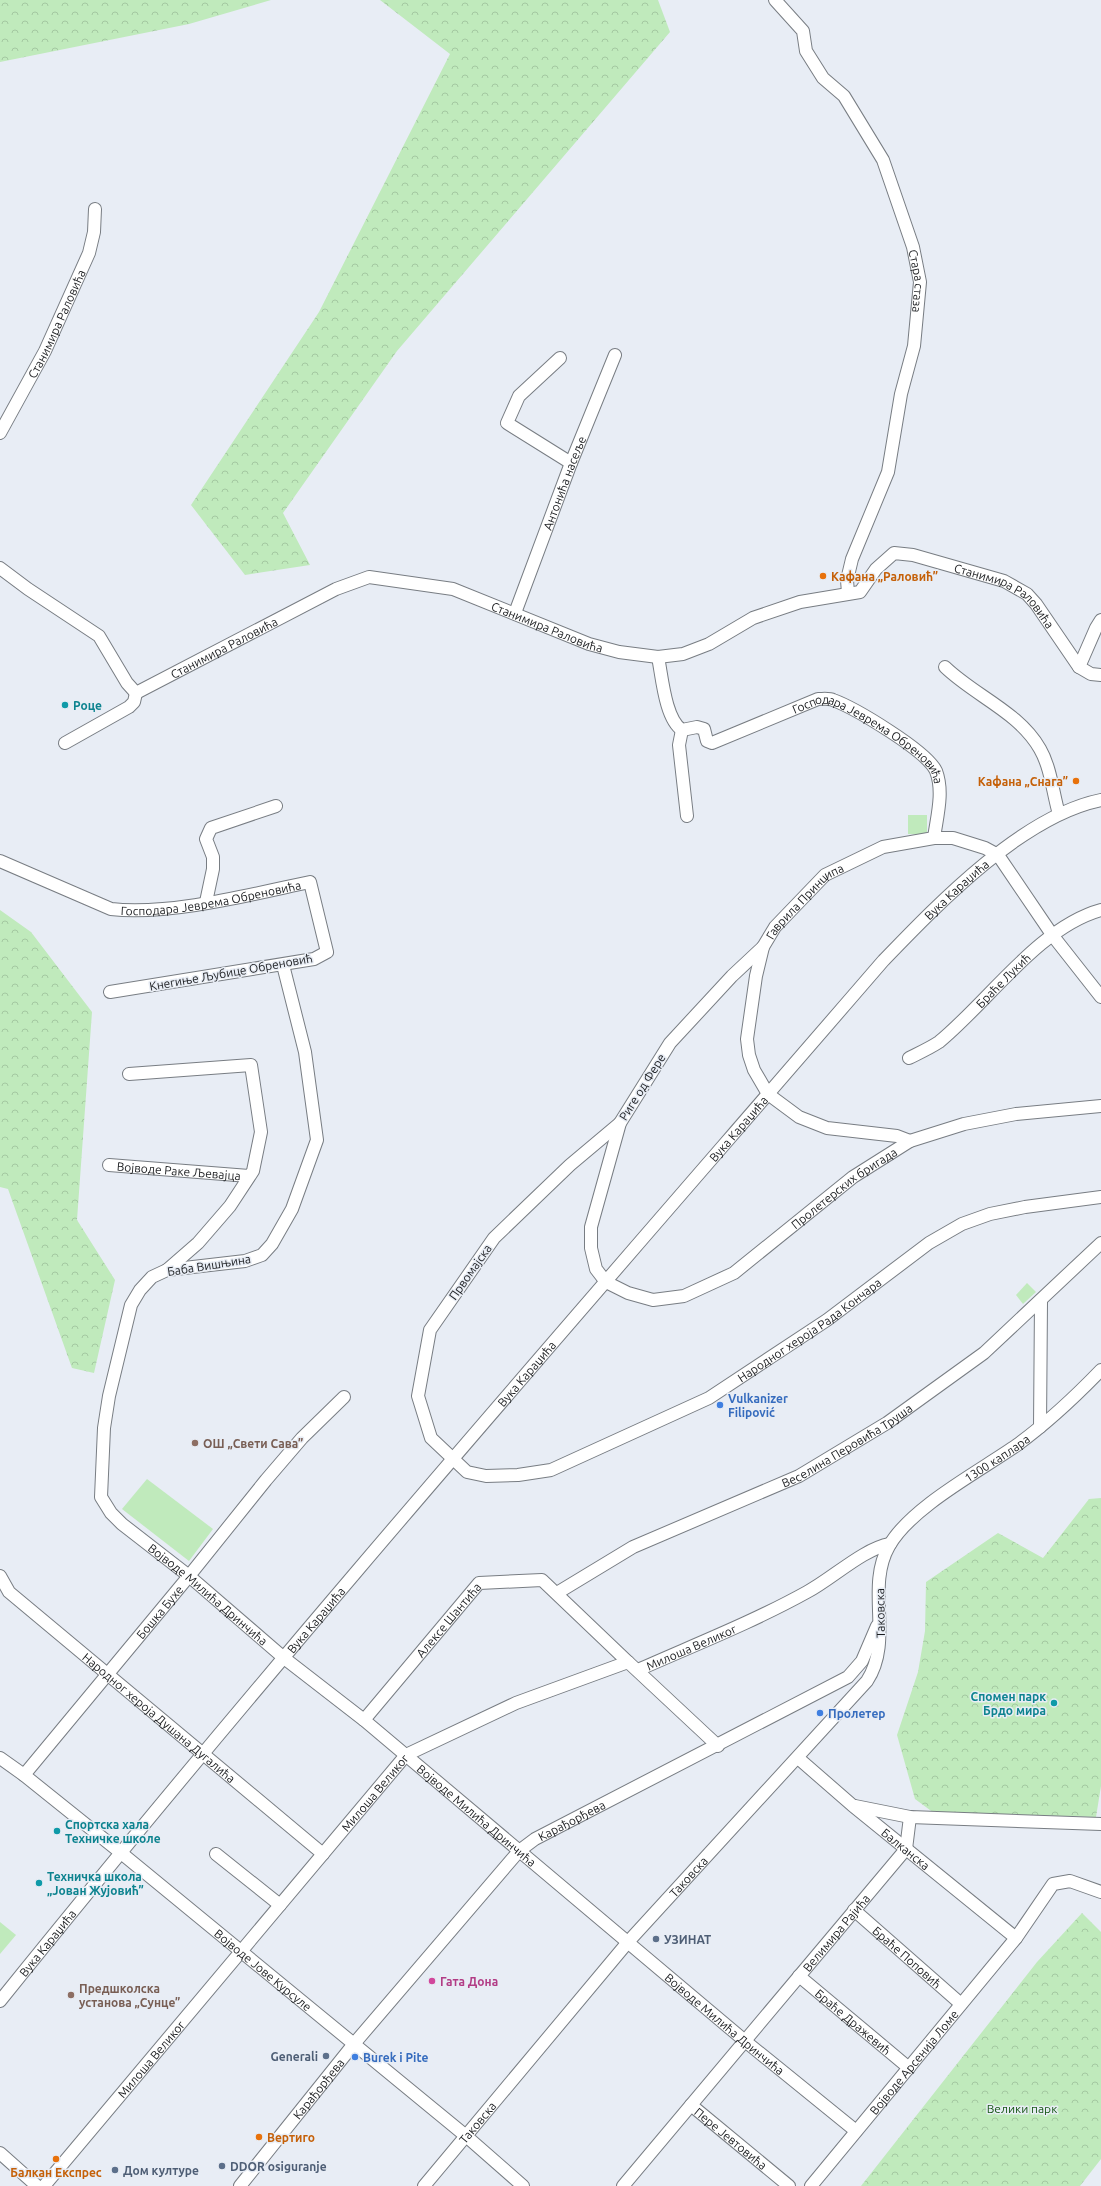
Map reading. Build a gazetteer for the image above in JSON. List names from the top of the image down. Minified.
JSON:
{"streets":{"street":["Стара стаза","Станимира Раловића","Антонића насеље","Господара Јеврема Обреновића","Вука Караџића","Гаврила Принципа","Кнегиње Љубице Обреновић","Браће Лукић","Риге од Фере","Војводе Раке Љевајца","Пролетерских бригада","Баба Вишњина","Првомајска","Народног хероја Рада Кончара","Веселина Перовића Труша","1300 каплара","Војводе Милића Дринчића","Бошка Бухе","Таковска","Алексе Шантића","Милоша Великог","Народног хероја Душана Дугалића","Карађорђева","Балканска","Велимира Рајића","Браће Поповић","Војводе Јове Курсуле","Браће Дражевић","Војводе Арсенија Ломе","Пере Јевтовића"]},"crossings":[["Стара стаза","Станимира Раловића"],["Станимира Раловића","Антонића насеље"],["Господара Јеврема Обреновића","Гаврила Принципа"],["Господара Јеврема Обреновића","Кнегиње Љубице Обреновић"],["Вука Караџића","Гаврила Принципа"],["Вука Караџића","Риге од Фере"],["Вука Караџића","Пролетерских бригада"],["Вука Караџића","Првомајска"],["Вука Караџића","Народног хероја Рада Кончара"],["Вука Караџића","Војводе Милића Дринчића"],["Вука Караџића","Народног хероја Душана Дугалића"],["Вука Караџића","Војводе Јове Курсуле"],["Гаврила Принципа","Риге од Фере"],["Кнегиње Љубице Обреновић","Баба Вишњина"],["Риге од Фере","Пролетерских бригада"],["Риге од Фере","Првомајска"],["Војводе Раке Љевајца","Баба Вишњина"],["Баба Вишњина","Војводе Милића Дринчића"],["Првомајска","Народног хероја Рада Кончара"],["Веселина Перовића Труша","Алексе Шантића"],["1300 каплара","Таковска"],["1300 каплара","Милоша Великог"],["Војводе Милића Дринчића","Бошка Бухе"],["Војводе Милића Дринчића","Таковска"],["Војводе Милића Дринчића","Алексе Шантића"],["Војводе Милића Дринчића","Милоша Великог"],["Војводе Милића Дринчића","Карађорђева"],["Војводе Милића Дринчића","Велимира Рајића"],["Војводе Милића Дринчића","Војводе Арсенија Ломе"],["Бошка Бухе","Народног хероја Душана Дугалића"],["Бошка Бухе","Војводе Јове Курсуле"],["Таковска","Милоша Великог"],["Таковска","Карађорђева"],["Таковска","Балканска"],["Таковска","Војводе Јове Курсуле"],["Алексе Шантића","Милоша Великог"],["Милоша Великог","Народног хероја Душана Дугалића"],["Милоша Великог","Војводе Јове Курсуле"],["Карађорђева","Војводе Јове Курсуле"],["Балканска","Велимира Рајића"],["Балканска","Војводе Арсенија Ломе"],["Велимира Рајића","Браће Поповић"],["Велимира Рајића","Браће Дражевић"],["Велимира Рајића","Пере Јевтовића"],["Браће Поповић","Војводе Арсенија Ломе"],["Браће Дражевић","Војводе Арсенија Ломе"]],"parks":["Велики парк"],"places":["Кафана „Раловић”","Роце","Кафана „Снага”","Vulkanizer Filipović","ОШ „Свети Сава”","Спомен парк Брдо мира","Пролетер","Спортска хала Техничке школе","Техничка школа „Јован Жујовић”","УЗИНАТ","Гата Дона","Предшколска установа „Сунце”","Generali","Burek i Pite","Вертиго","Балкан Експрес","DDOR osiguranje","Дом културе"]}
